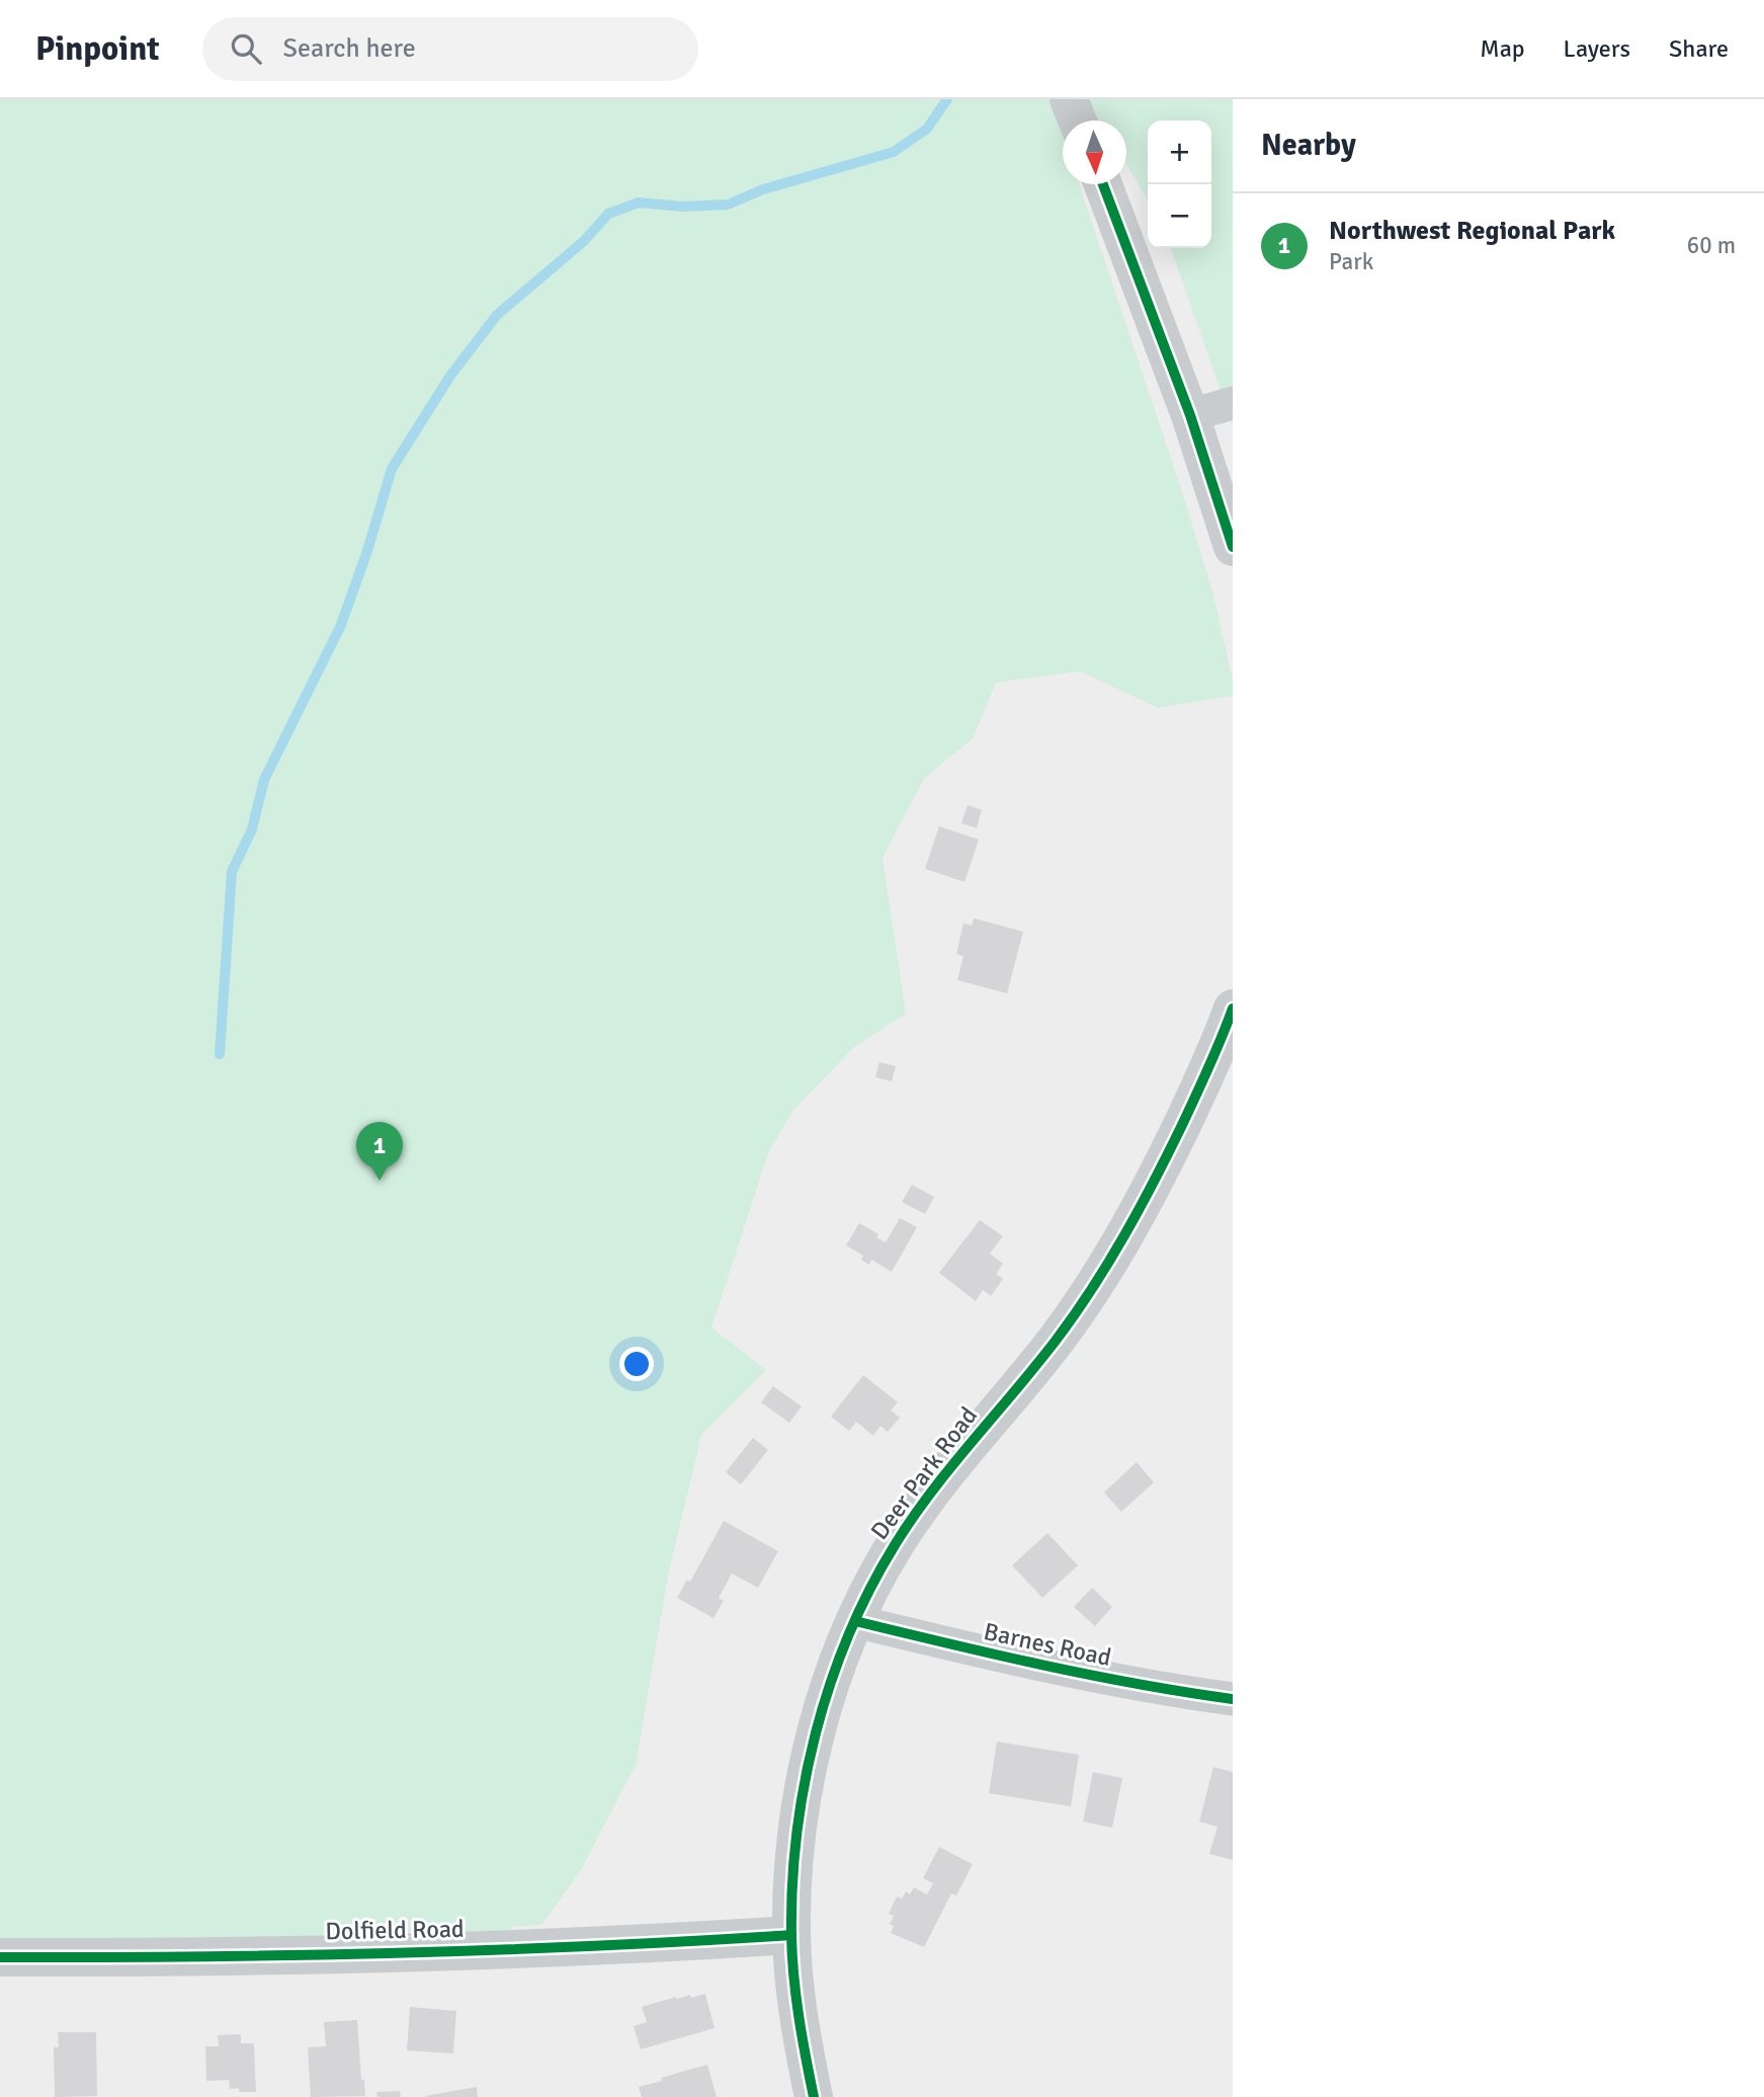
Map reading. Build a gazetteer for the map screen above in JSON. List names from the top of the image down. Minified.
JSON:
{"streets":{"street":["Deer Park Road","Barnes Road","Dolfield Road"]},"crossings":[["Deer Park Road","Barnes Road"],["Deer Park Road","Dolfield Road"]],"north":"bottom","page":{"header":"Pinpoint","search":"Search here","nav":["Map","Layers","Share"],"heading":"Nearby","map_buttons":["+","−"],"list":[{"mark":"1","name":"Northwest Regional Park","note":"Park","value":"60 m"}],"pins":"1"}}
